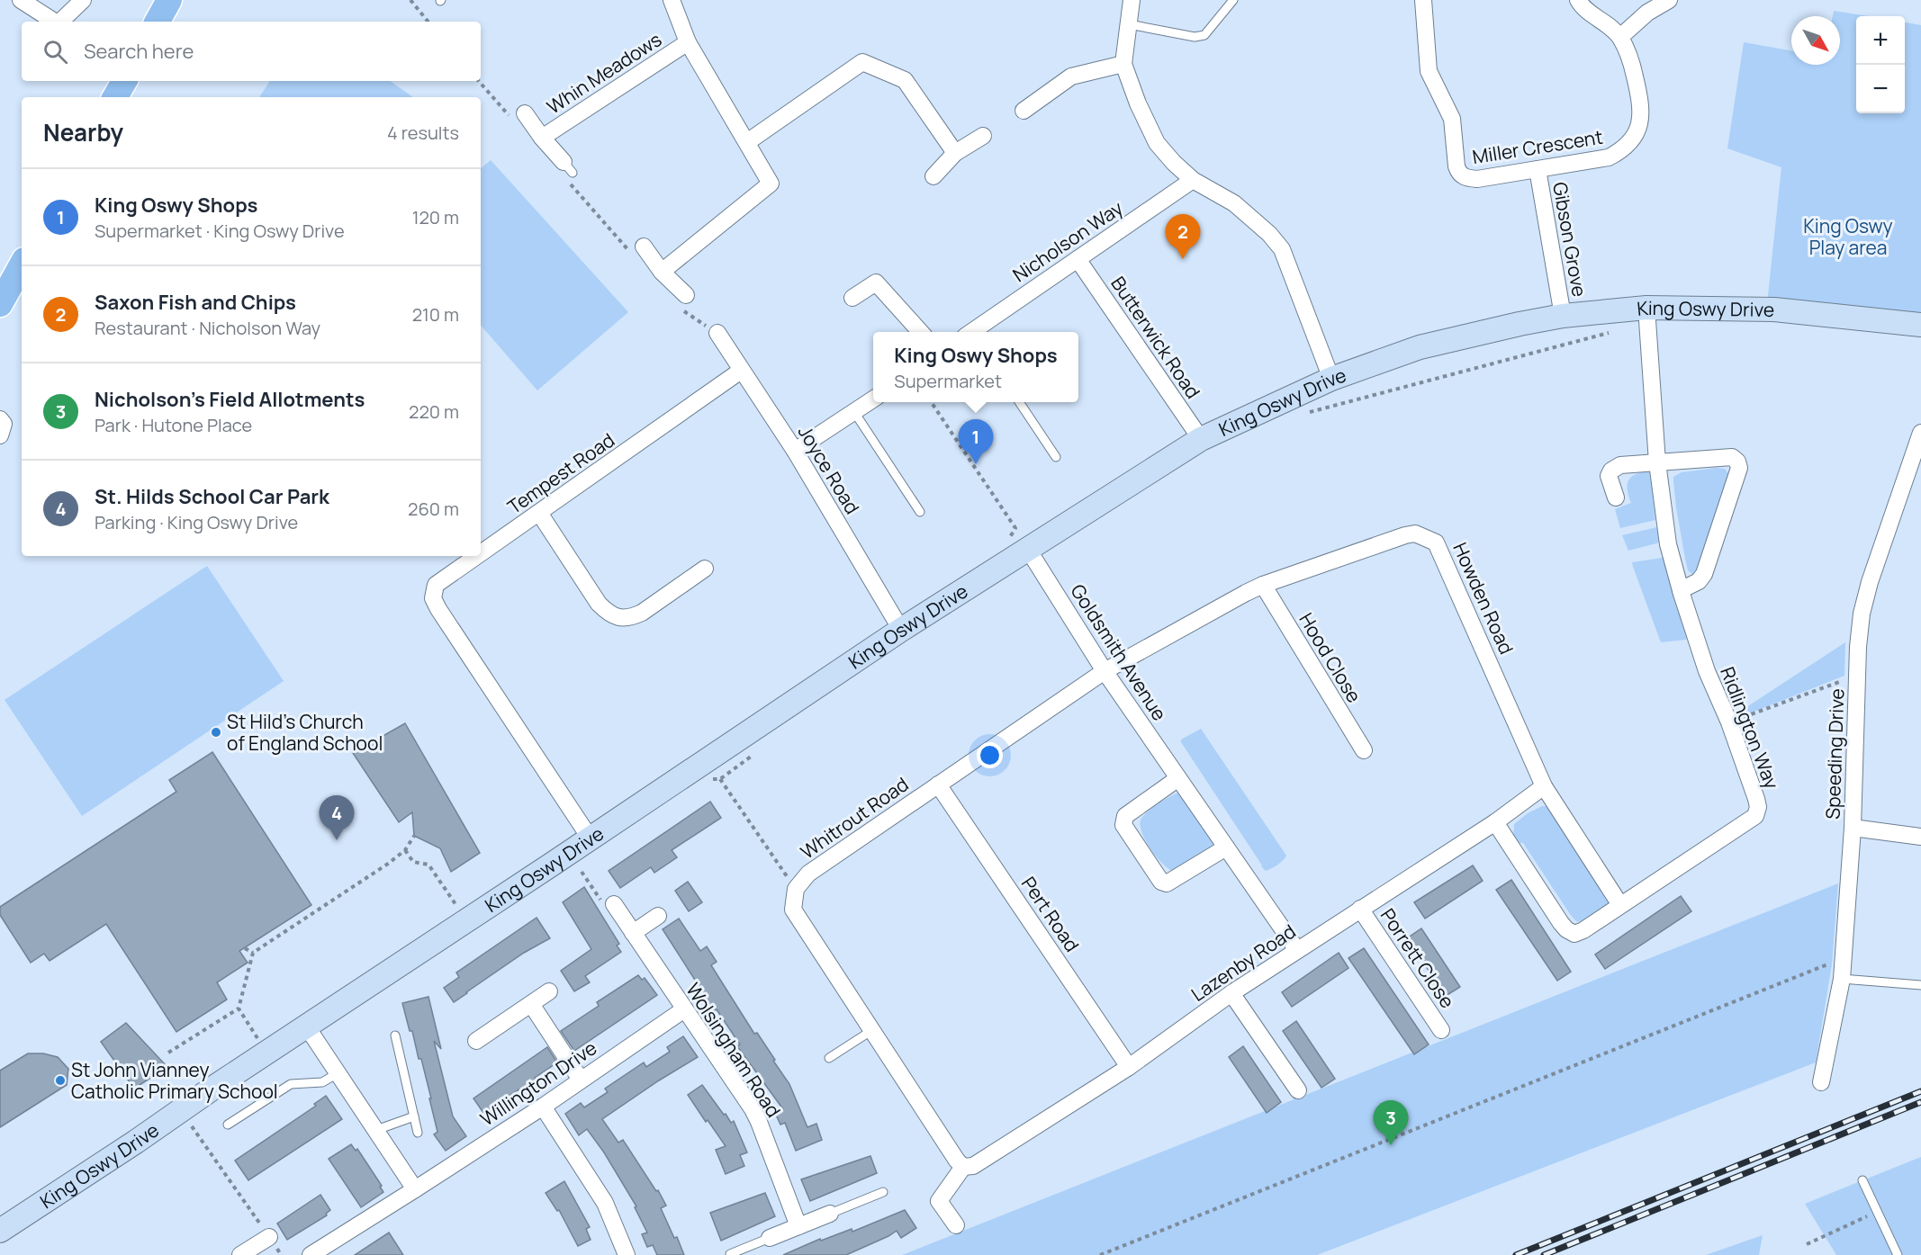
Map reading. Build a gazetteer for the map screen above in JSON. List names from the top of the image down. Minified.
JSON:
{"streets":{"street":["Whin Meadows","Miller Crescent","Gibson Grove","Nicholson Way","King Oswy Drive","Butterwick Road","Joyce Road","Tempest Road","Howden Road","Goldsmith Avenue","Hood Close","Ridlington Way","Speeding Drive","Whitrout Road","Pert Road","Porrett Close","Lazenby Road","Wolsingham Road","Willington Drive"]},"crossings":[["Miller Crescent","Gibson Grove"],["Gibson Grove","King Oswy Drive"],["Nicholson Way","Butterwick Road"],["King Oswy Drive","Butterwick Road"],["King Oswy Drive","Joyce Road"],["King Oswy Drive","Tempest Road"],["King Oswy Drive","Goldsmith Avenue"],["King Oswy Drive","Ridlington Way"],["Joyce Road","Tempest Road"],["Howden Road","Goldsmith Avenue"],["Howden Road","Hood Close"],["Howden Road","Ridlington Way"],["Howden Road","Whitrout Road"],["Howden Road","Lazenby Road"],["Goldsmith Avenue","Whitrout Road"],["Goldsmith Avenue","Lazenby Road"],["Ridlington Way","Lazenby Road"],["Whitrout Road","Pert Road"],["Pert Road","Lazenby Road"],["Porrett Close","Lazenby Road"],["Wolsingham Road","Willington Drive"]],"parks":["King Oswy Play area"],"places":["St Hild's Church of England School","St John Vianney Catholic Primary School"],"north":"bottom right","page":{"map_buttons":["+","−"],"search":"Search here","heading":["Nearby","4 results"],"list":[{"mark":"1","name":"King Oswy Shops","note":"Supermarket · King Oswy Drive","value":"120 m"},{"mark":"2","name":"Saxon Fish and Chips","note":"Restaurant · Nicholson Way","value":"210 m"},{"mark":"3","name":"Nicholson's Field Allotments","note":"Park · Hutone Place","value":"220 m"},{"mark":"4","name":"St. Hilds School Car Park","note":"Parking · King Oswy Drive","value":"260 m"}],"pins":["2","1","4","3"],"popup":["King Oswy Shops","Supermarket"]}}
